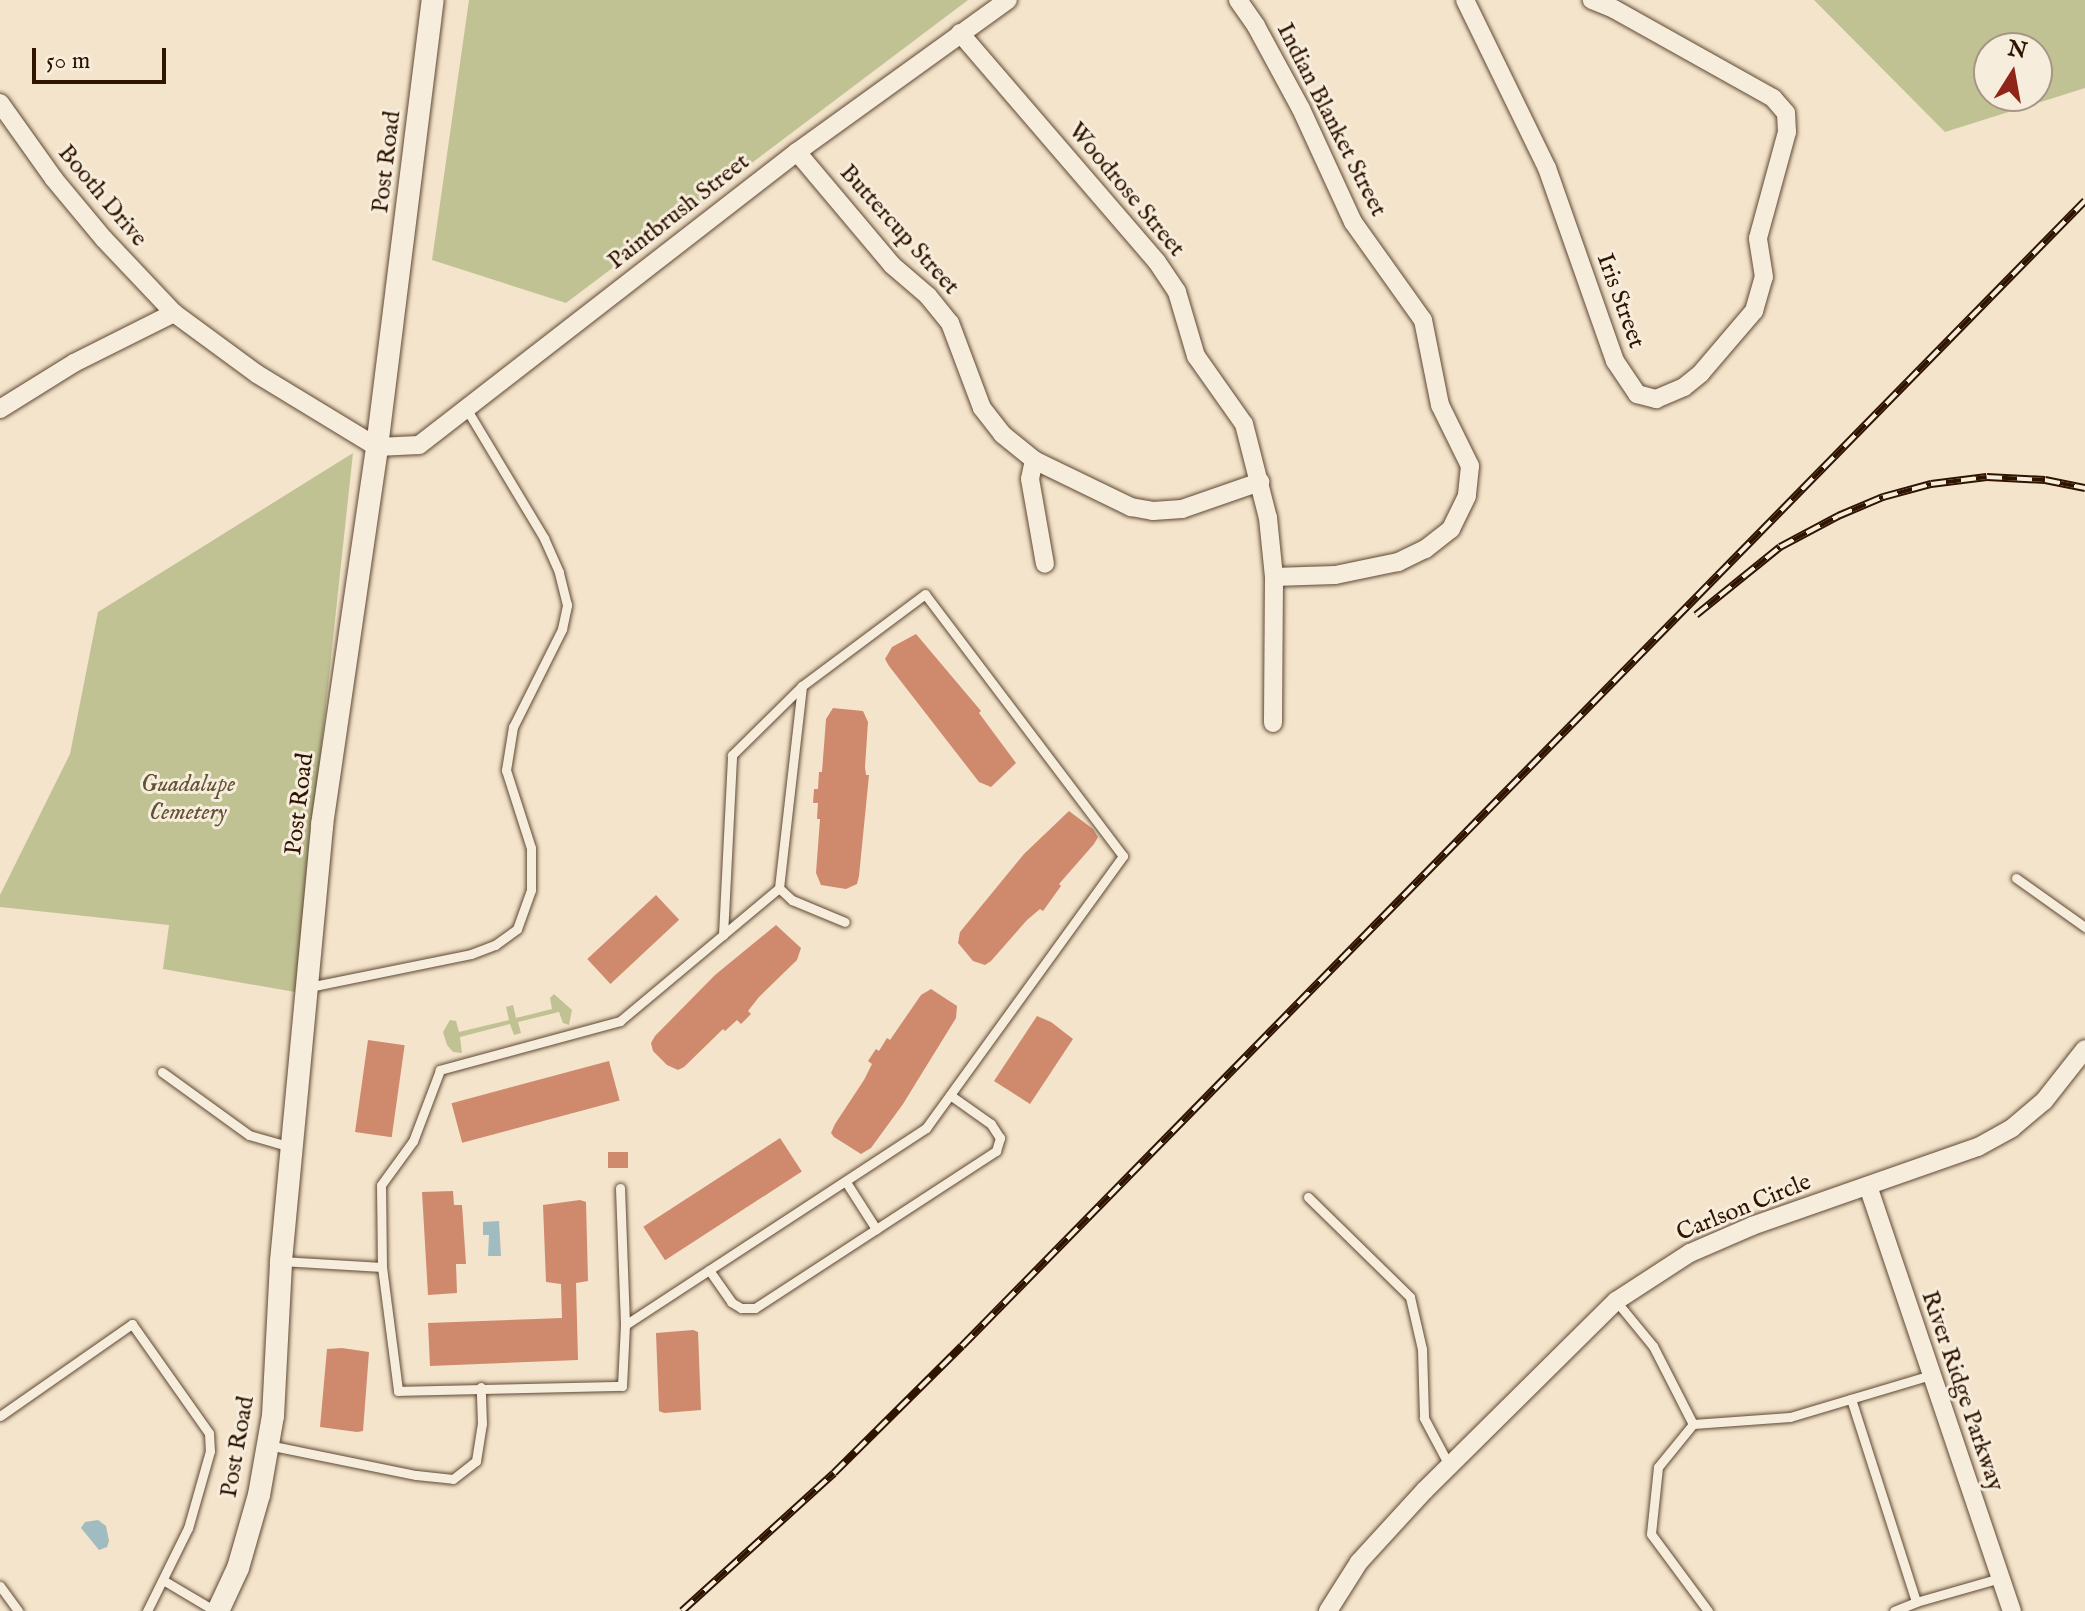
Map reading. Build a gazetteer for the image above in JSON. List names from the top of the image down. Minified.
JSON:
{"streets":{"street":["Indian Blanket Street","Post Road","Woodrose Street","Booth Drive","Paintbrush Street","Buttercup Street","Iris Street","Carlson Circle","River Ridge Parkway"]},"crossings":[["Indian Blanket Street","Woodrose Street"],["Post Road","Booth Drive"],["Post Road","Paintbrush Street"],["Woodrose Street","Paintbrush Street"],["Woodrose Street","Buttercup Street"],["Booth Drive","Paintbrush Street"],["Paintbrush Street","Buttercup Street"],["Carlson Circle","River Ridge Parkway"]],"parks":["Guadalupe Cemetery"],"scale_bar":"50 m","north":"top"}
